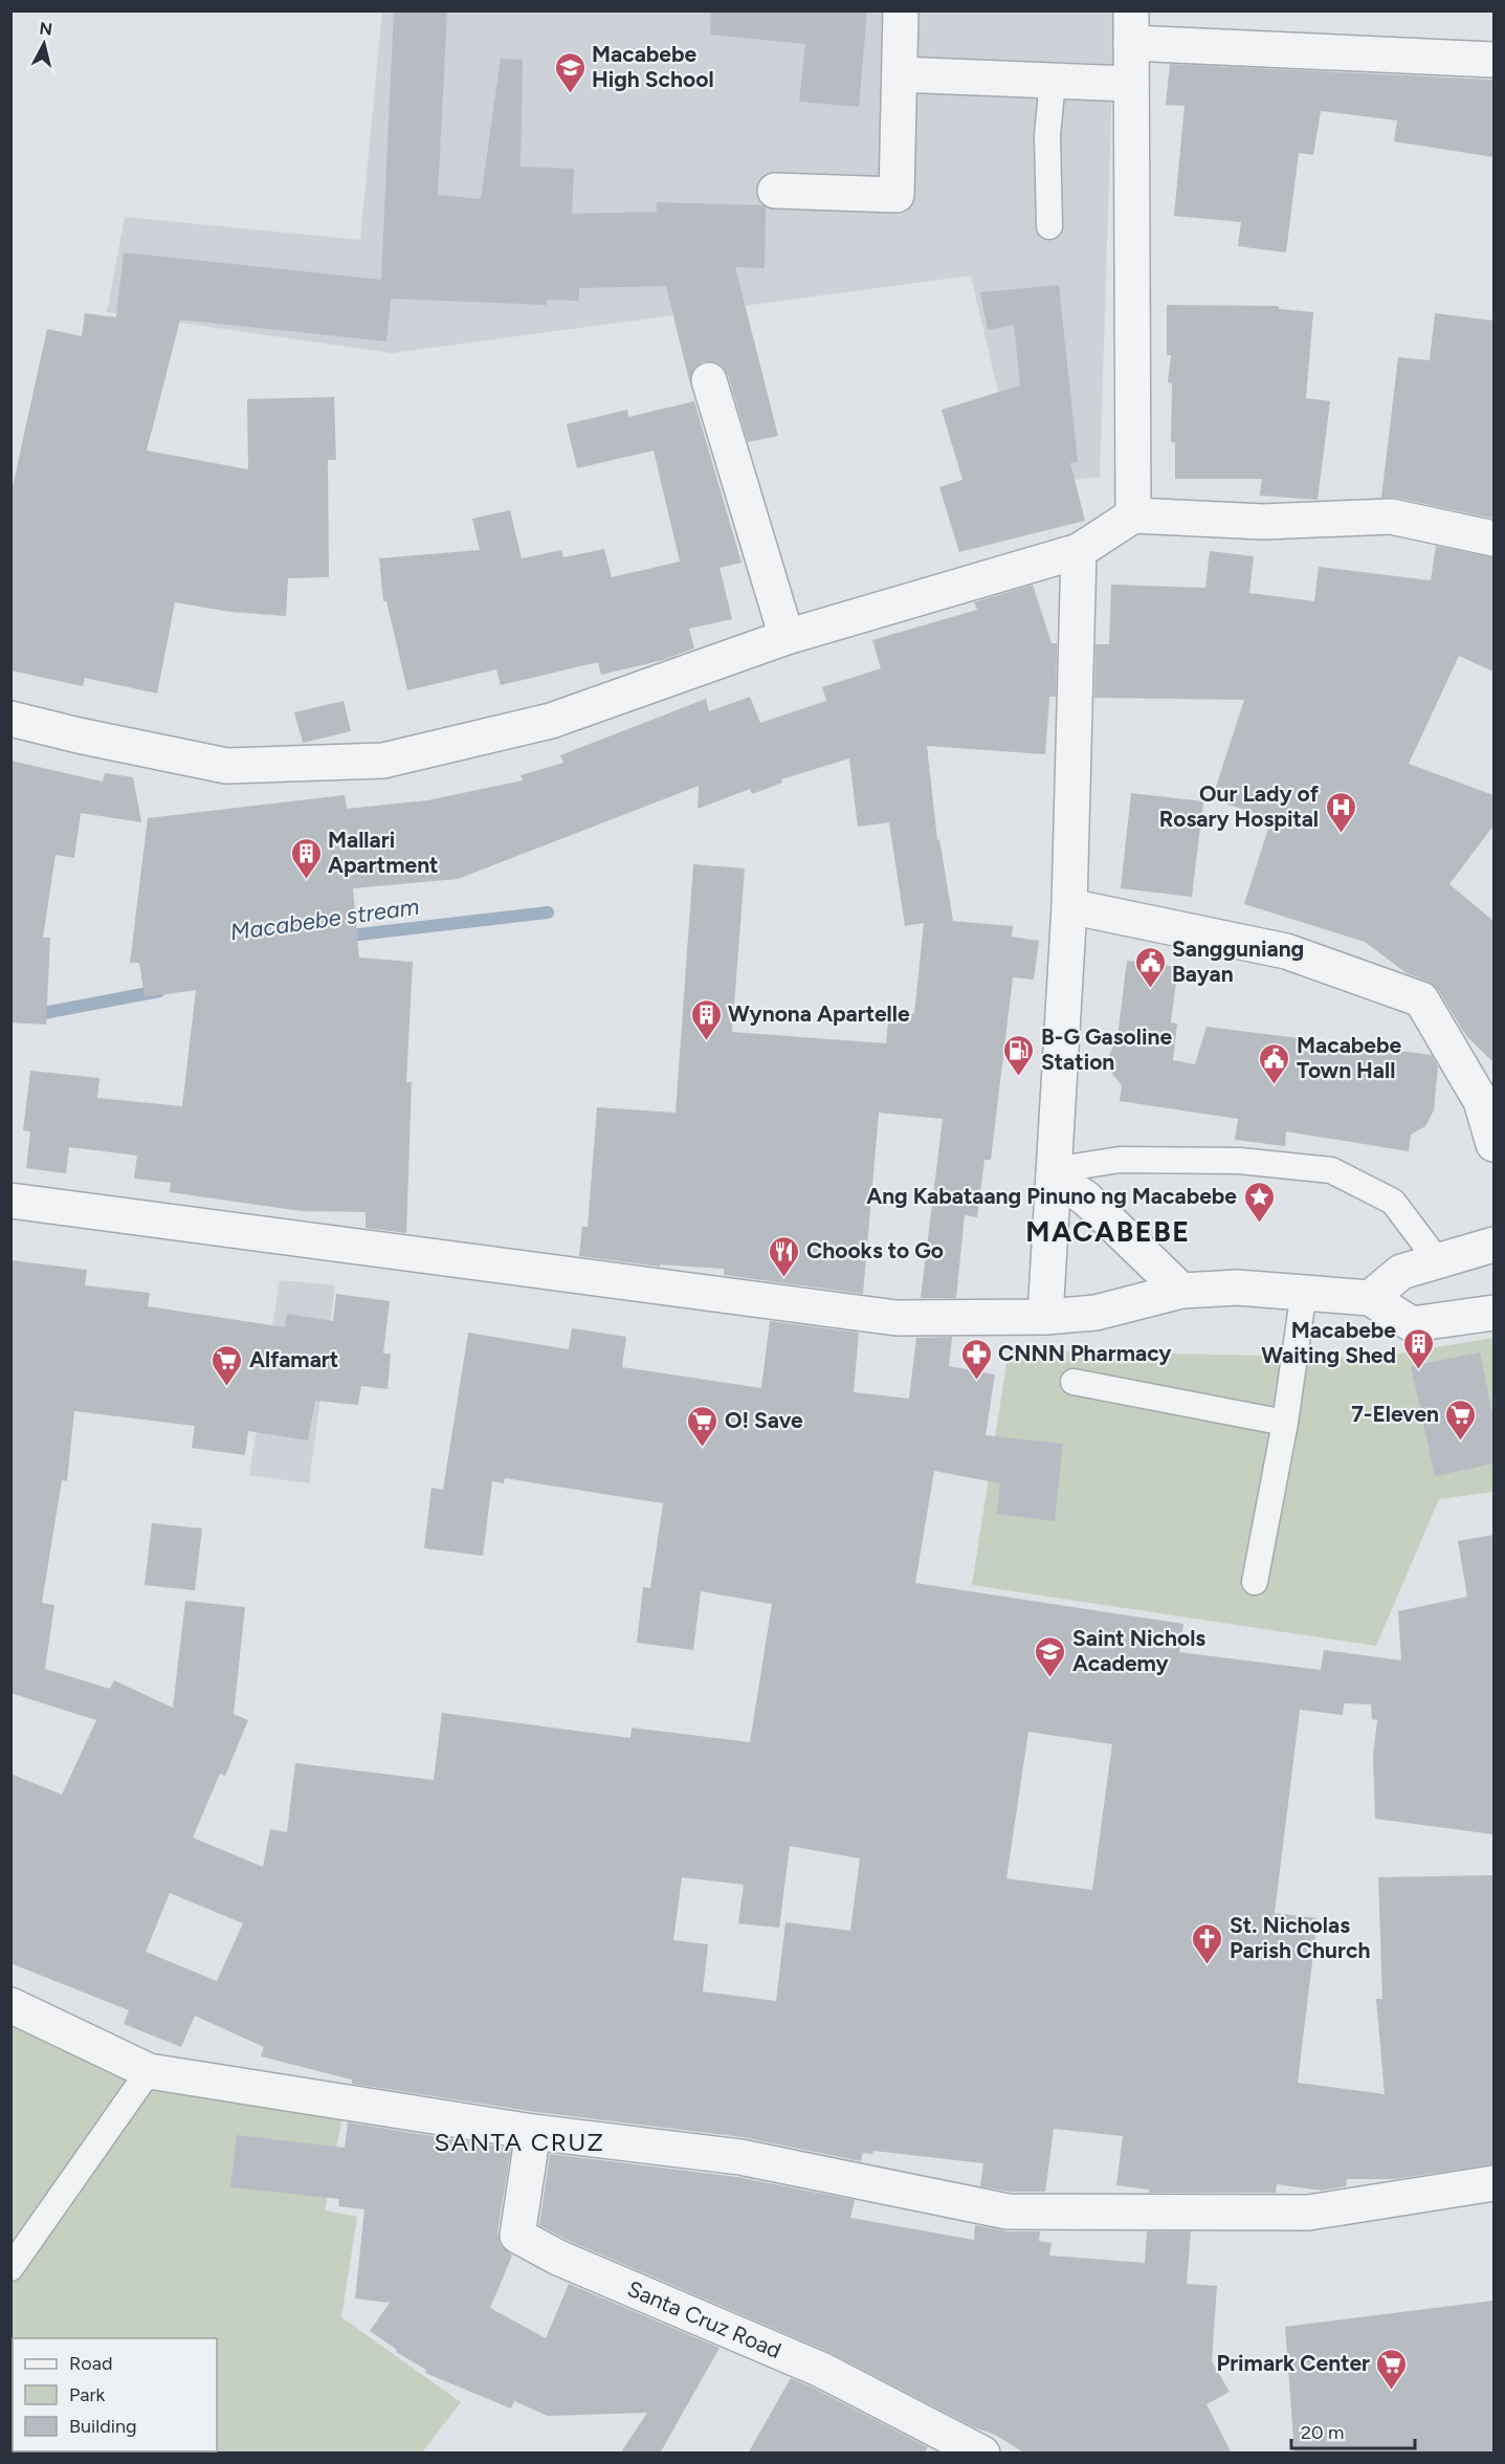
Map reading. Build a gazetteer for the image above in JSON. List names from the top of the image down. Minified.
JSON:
{"streets":{"street":["Santa Cruz Road"]},"districts":["MACABEBE","SANTA CRUZ"],"water":["Macabebe stream"],"places":{"school or university":["Macabebe High School","Saint Nichols Academy"],"hospital":["Our Lady of Rosary Hospital"],"building":["Mallari Apartment","Wynona Apartelle","Macabebe Waiting Shed"],"public building":["Sangguniang Bayan","Macabebe Town Hall"],"fuel station":["B-G Gasoline Station"],"place":["Ang Kabataang Pinuno ng Macabebe"],"restaurant":["Chooks to Go"],"pharmacy":["CNNN Pharmacy"],"supermarket":["Alfamart","7-Eleven","O! Save","Primark Center"],"church":["St. Nicholas Parish Church"]},"legend":["Road","Park","Building"],"scale_bar":"20 m","north":"top"}
